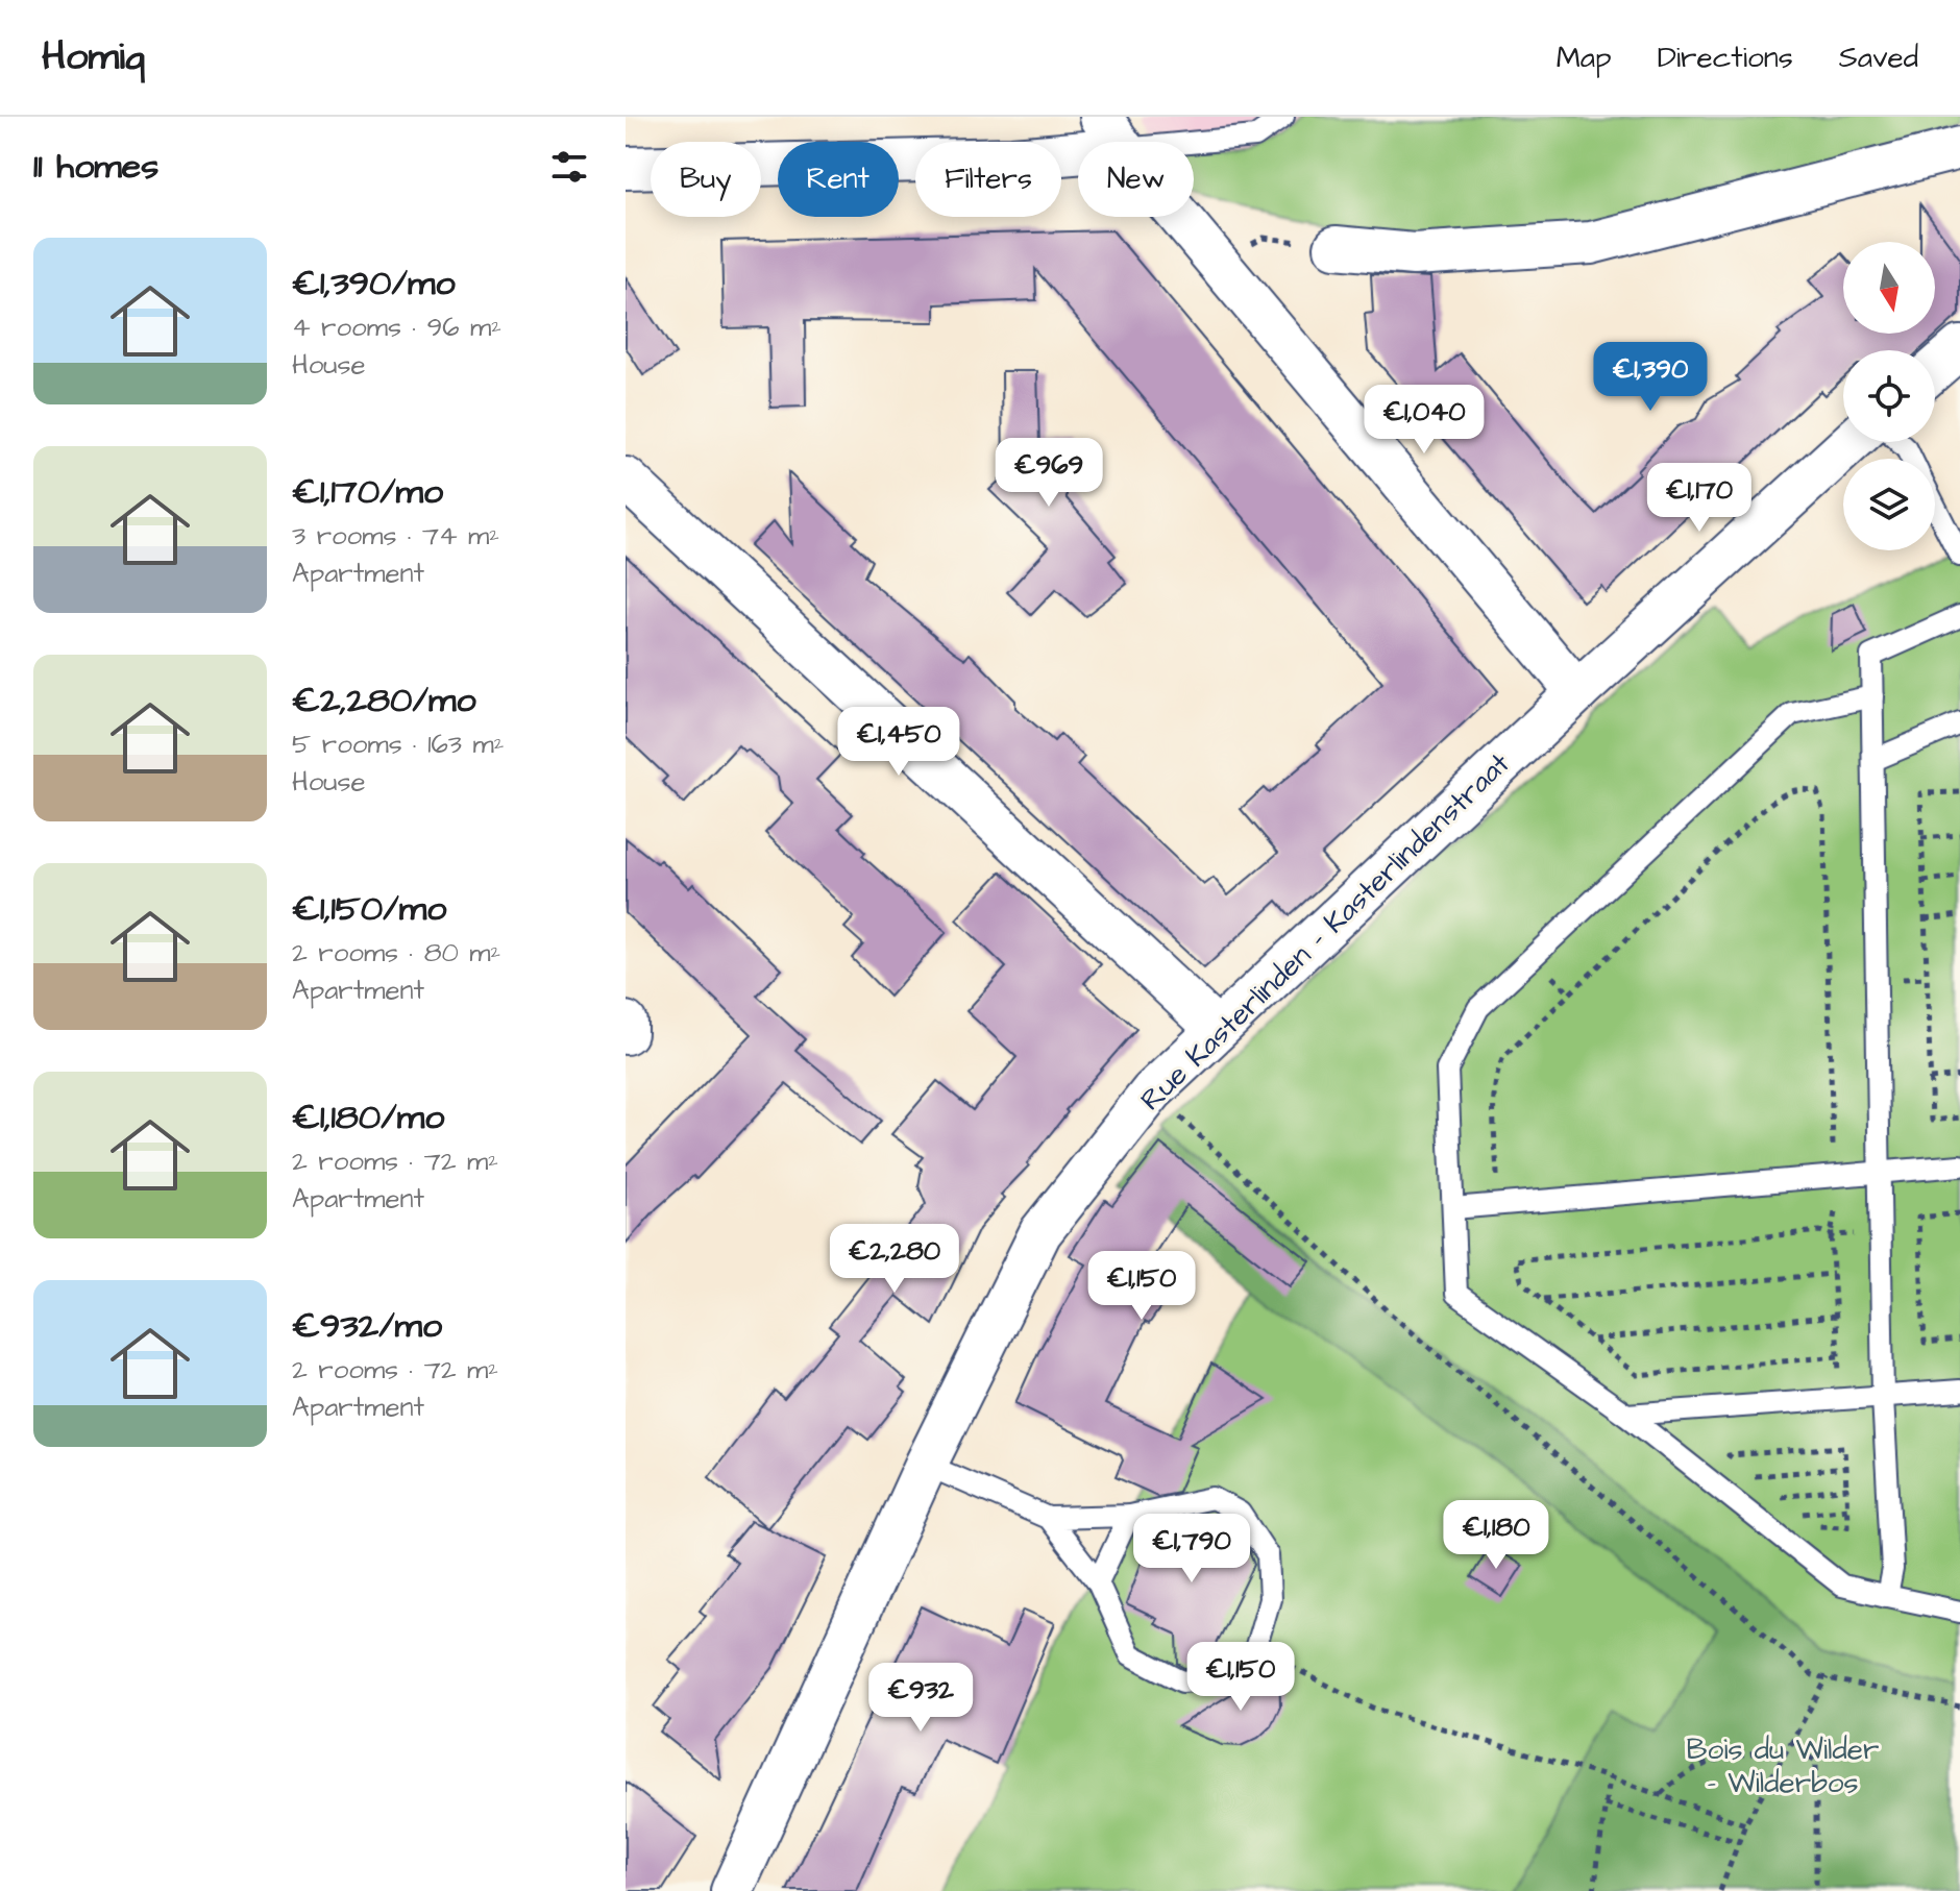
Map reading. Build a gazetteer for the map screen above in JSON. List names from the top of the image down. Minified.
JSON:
{"streets":{"street":["Rue Kasterlinden - Kasterlindenstraat"]},"parks":["Bois du Wilder - Wilderbos"],"north":"bottom","page":{"header":"Homiq","nav":["Map","Directions","Saved"],"heading":"11 homes","chip":["Buy","Rent","Filters","New"],"list":[{"name":"€1,390/mo","note":"4 rooms · 96 m² · House"},{"name":"€1,170/mo","note":"3 rooms · 74 m² · Apartment"},{"name":"€2,280/mo","note":"5 rooms · 163 m² · House"},{"name":"€1,150/mo","note":"2 rooms · 80 m² · Apartment"},{"name":"€1,180/mo","note":"2 rooms · 72 m² · Apartment"},{"name":"€932/mo","note":"2 rooms · 72 m² · Apartment"}],"price":["€1,390","€1,040","€969","€1,170","€1,450","€2,280","€1,150","€1,180","€1,790","€1,150","€932"]}}
